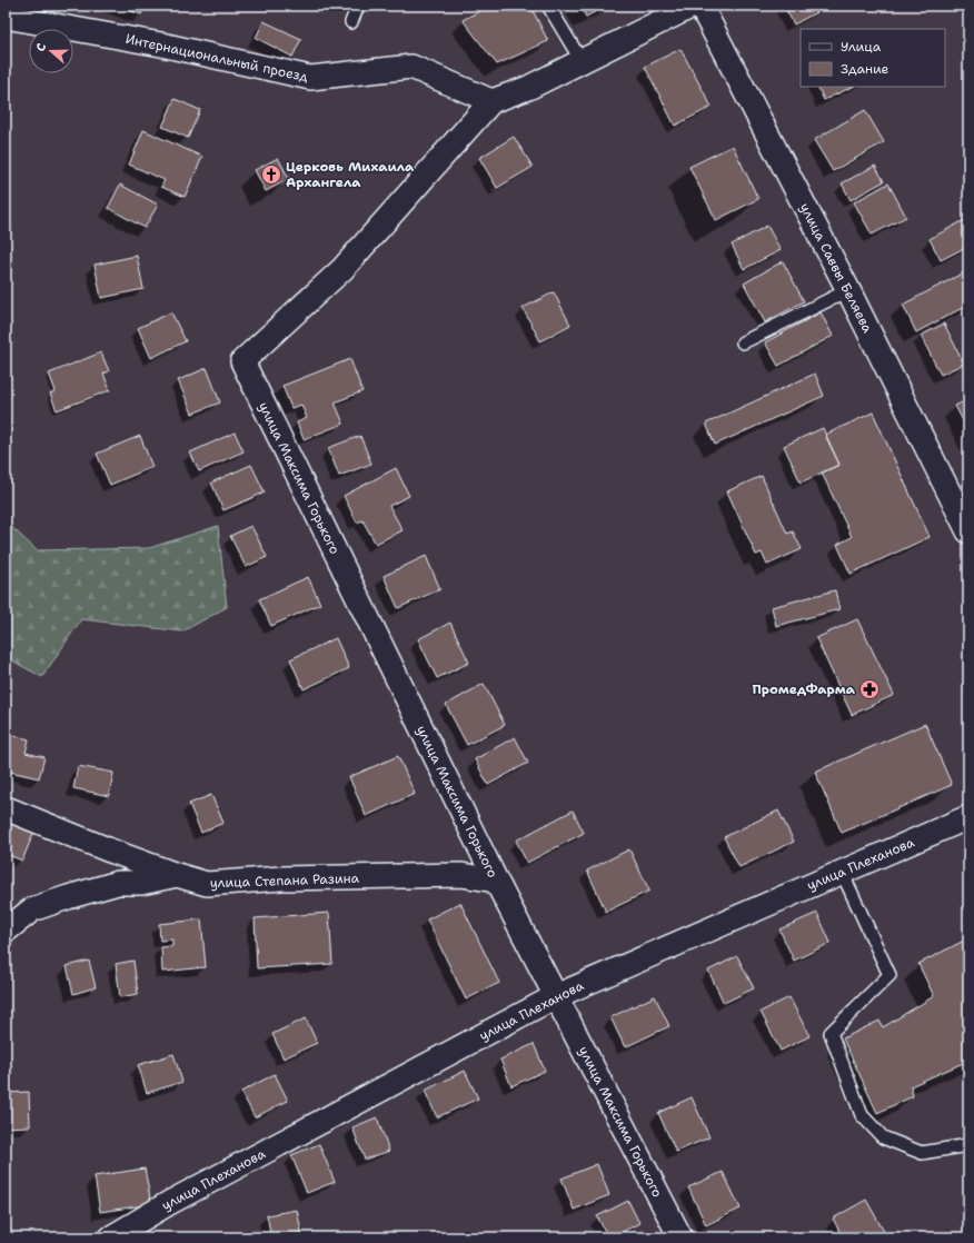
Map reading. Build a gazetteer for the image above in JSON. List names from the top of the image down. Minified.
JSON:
{"streets":{"street":["Интернациональный проезд","улица Саввы Беляева","улица Максима Горького","улица Плеханова","улица Степана Разина"]},"crossings":[["Интернациональный проезд","улица Максима Горького"],["улица Максима Горького","улица Плеханова"],["улица Максима Горького","улица Степана Разина"]],"places":{"church":["Церковь Михаила Архангела"],"pharmacy":["ПромедФарма"]},"legend":["Улица","Здание"],"north":"left"}
